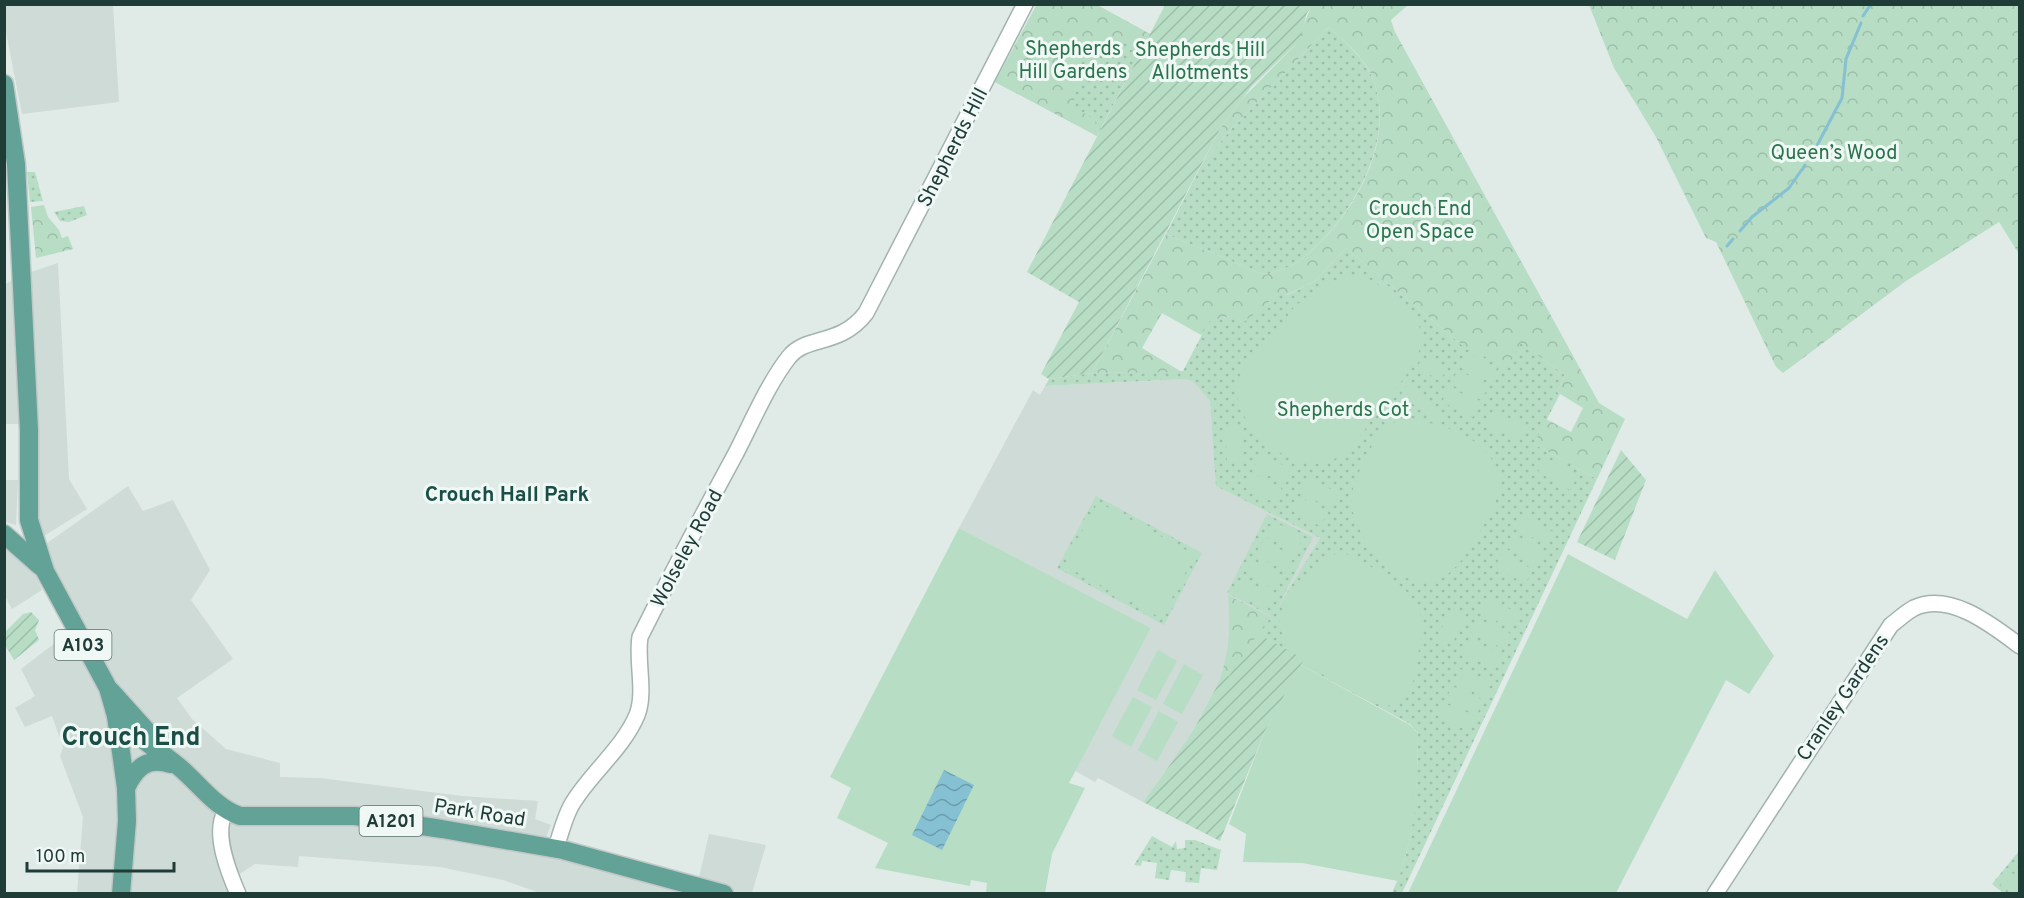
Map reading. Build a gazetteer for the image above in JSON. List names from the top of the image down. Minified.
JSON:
{"streets":{"main road":["A103","Park Road","A1201"],"street":["Shepherds Hill","Wolseley Road","Cranley Gardens"]},"crossings":[["Shepherds Hill","Wolseley Road"],["Wolseley Road","Park Road"]],"districts":["Crouch Hall Park","Crouch End"],"parks":["Shepherds Hill Gardens","Shepherds Hill Allotments","Queen’s Wood","Crouch End Open Space","Shepherds Cot"],"scale_bar":"100 m"}
